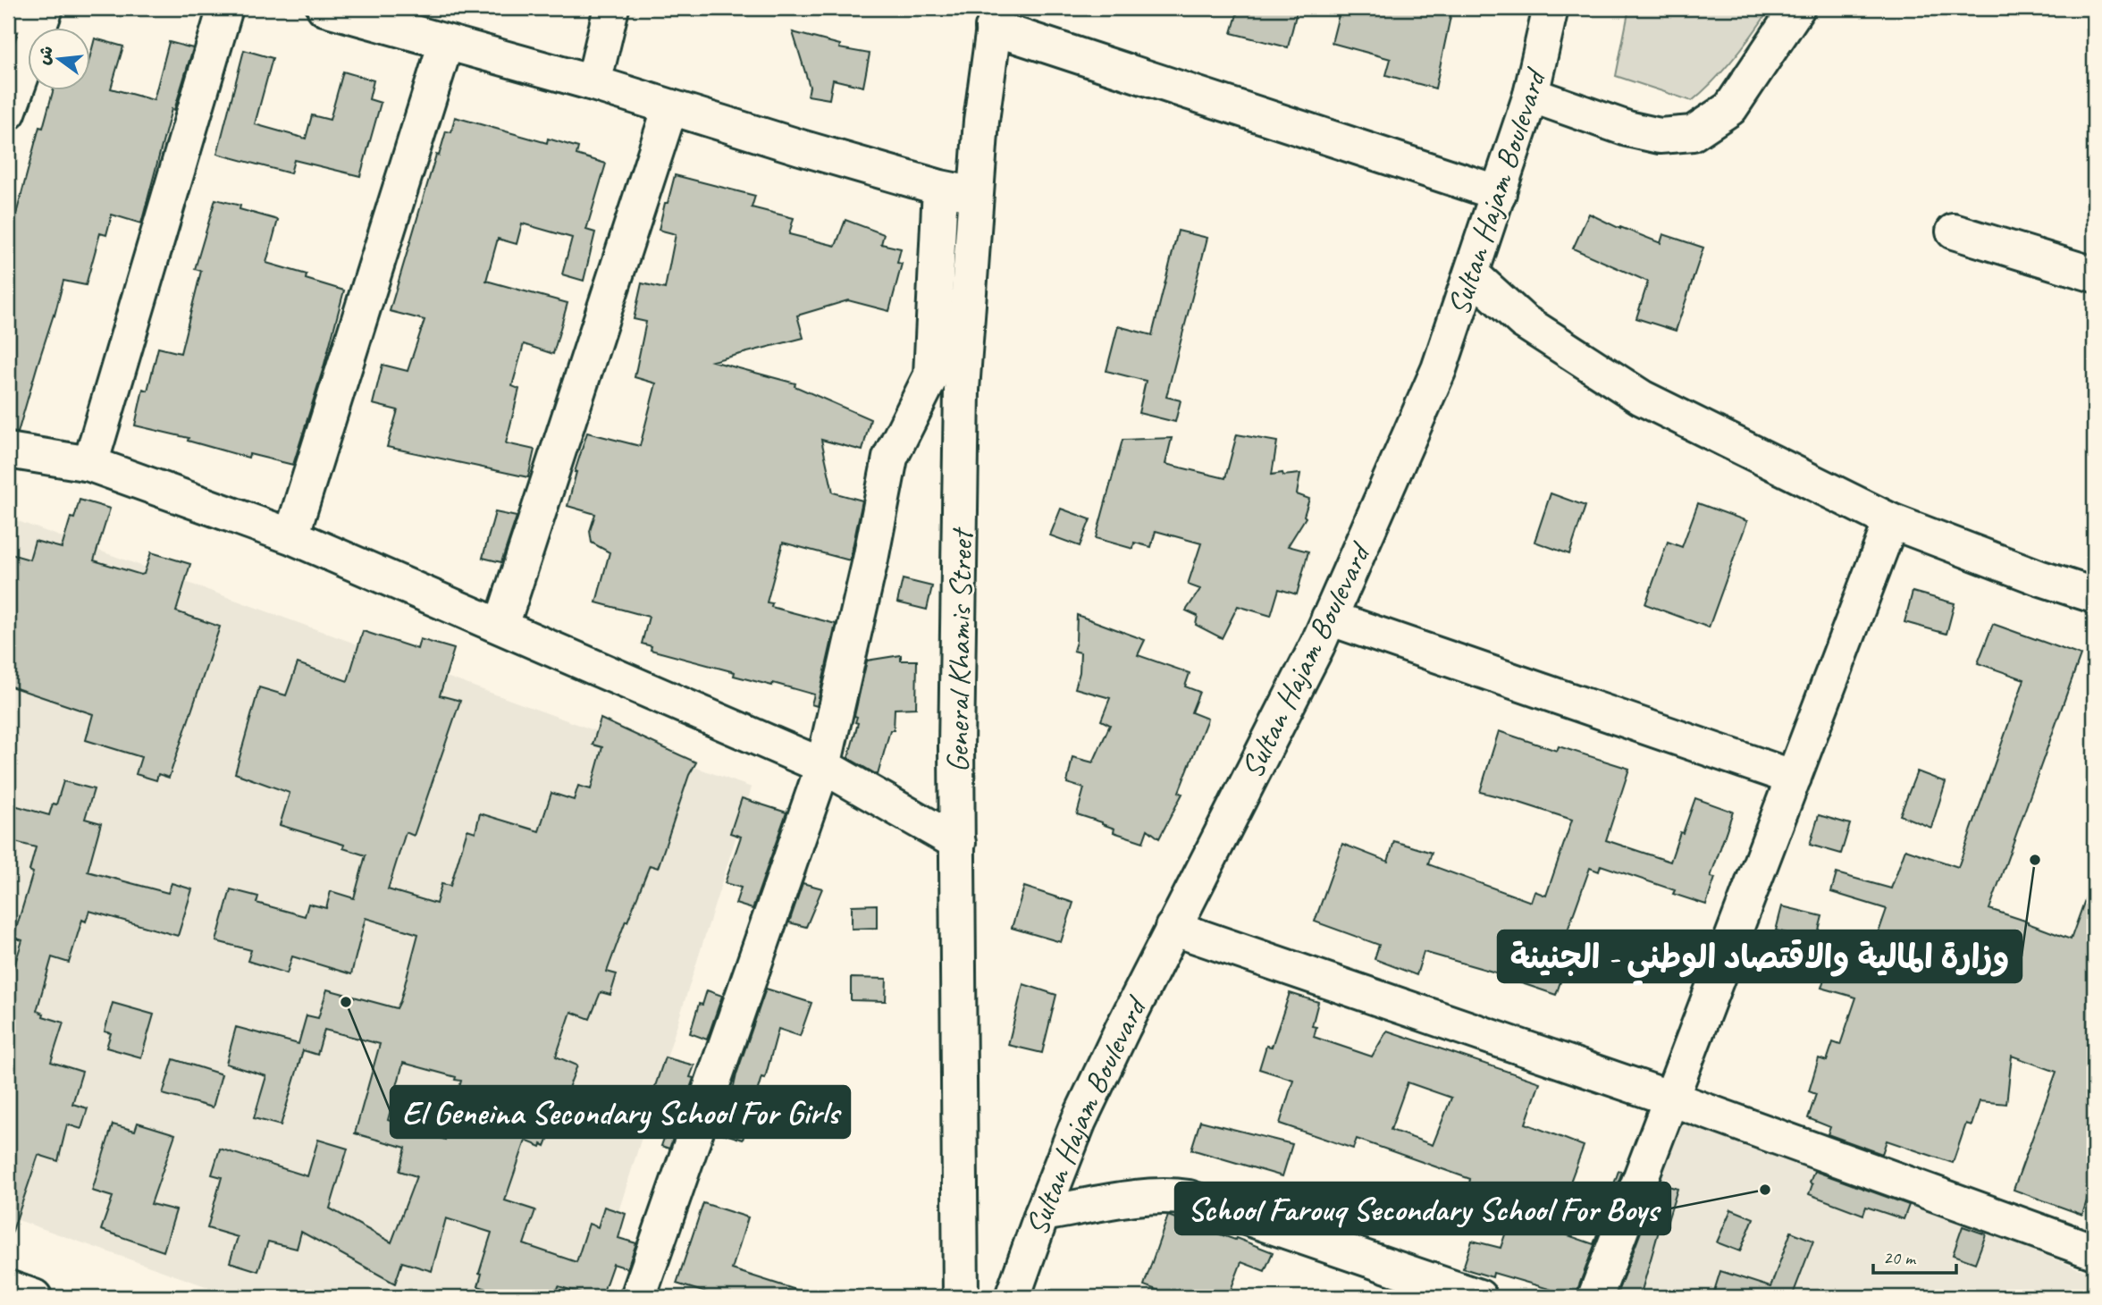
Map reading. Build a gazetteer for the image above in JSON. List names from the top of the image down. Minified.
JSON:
{"streets":{"main road":["Sultan Hajam Boulevard","General Khamis Street"]},"places":["وزارة المالية والاقتصاد الوطني - الجنينة","El Geneina Secondary School For Girls","School Farouq Secondary School For Boys"],"scale_bar":"20 m","north":"left"}
